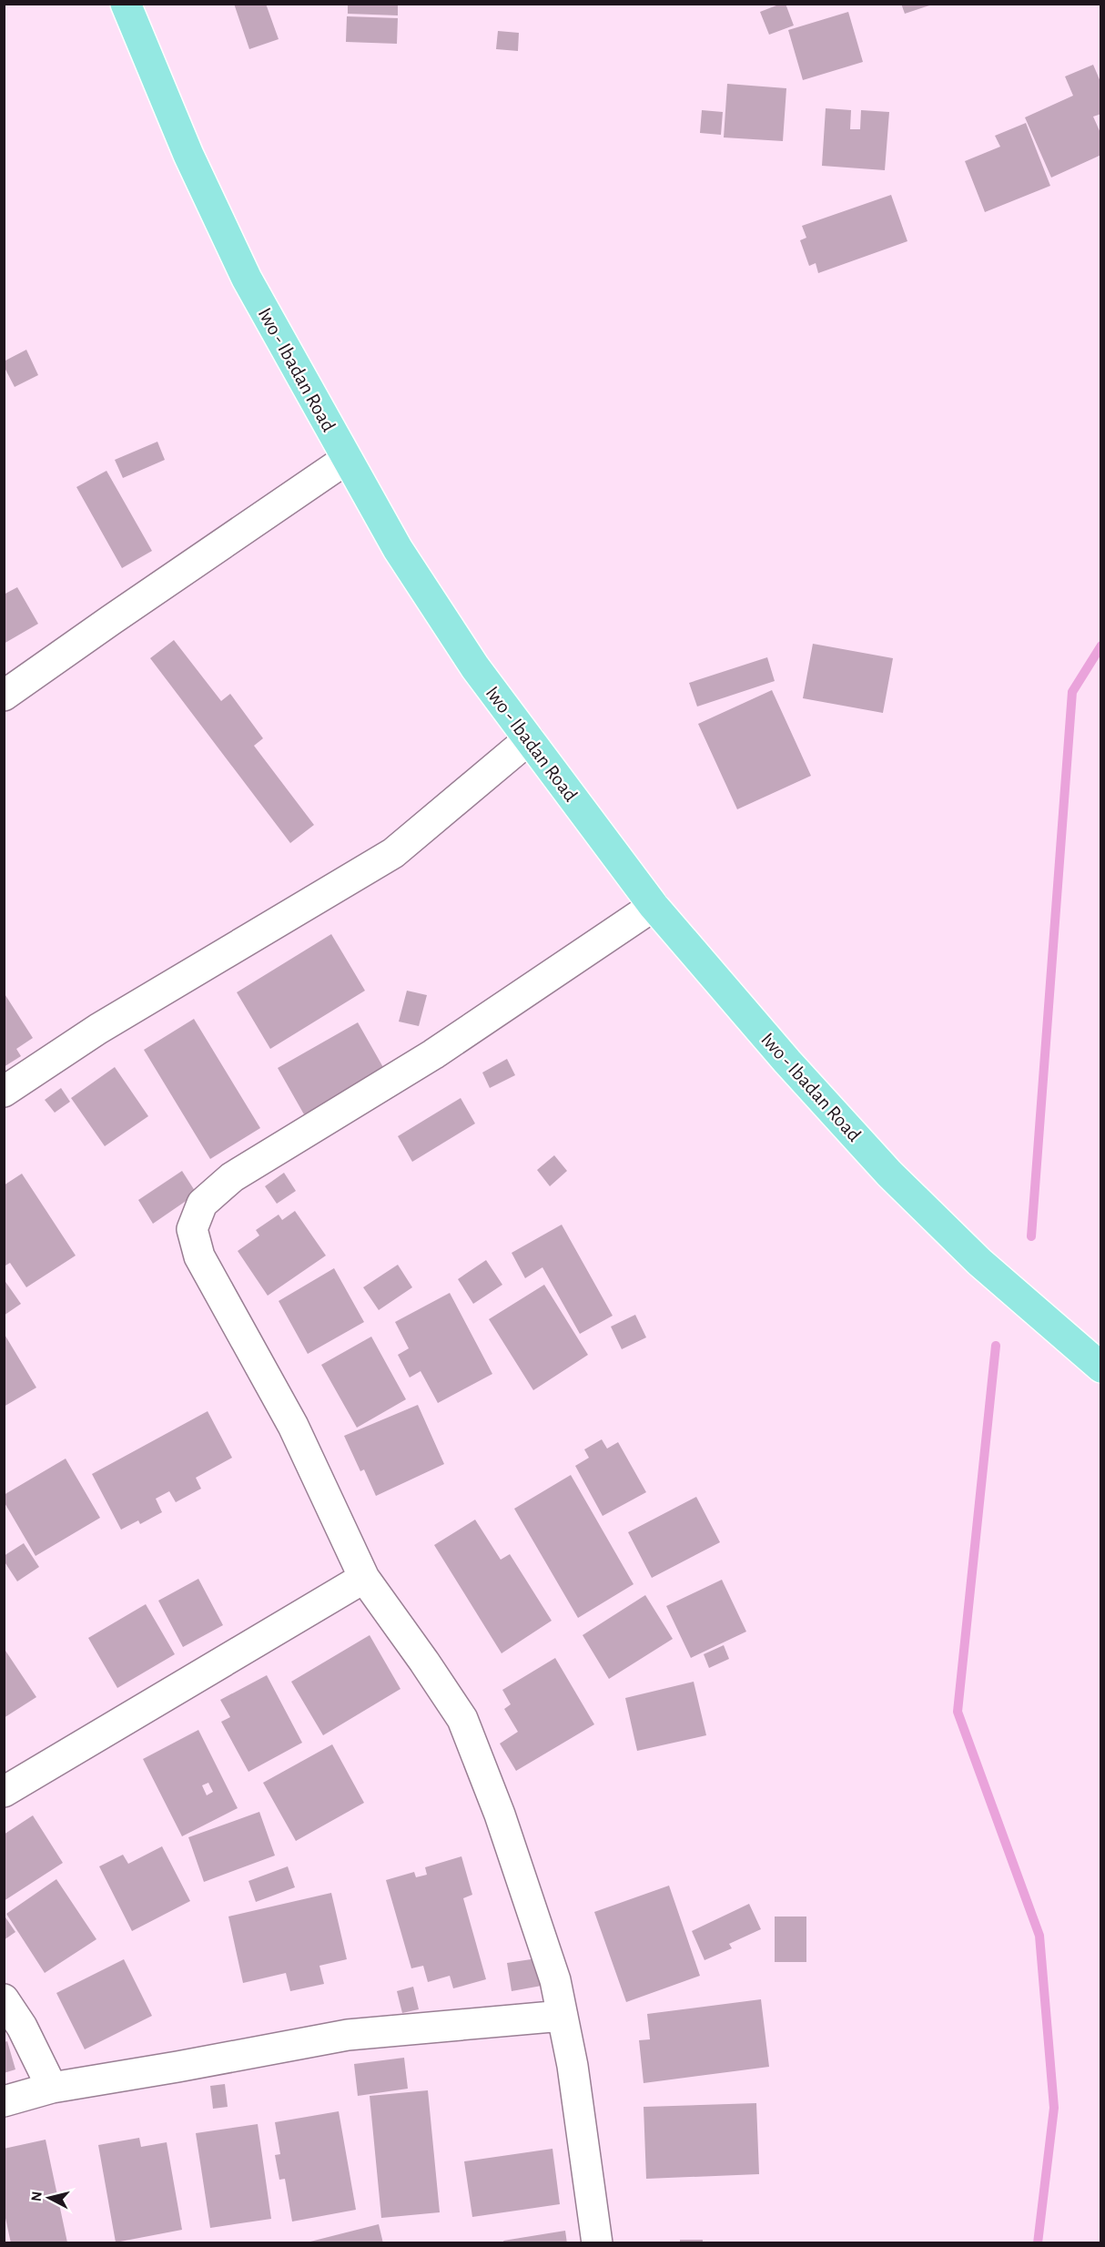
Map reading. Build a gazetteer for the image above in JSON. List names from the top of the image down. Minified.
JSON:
{"streets":{"main road":["Iwo - Ibadan Road"]},"north":"left"}
